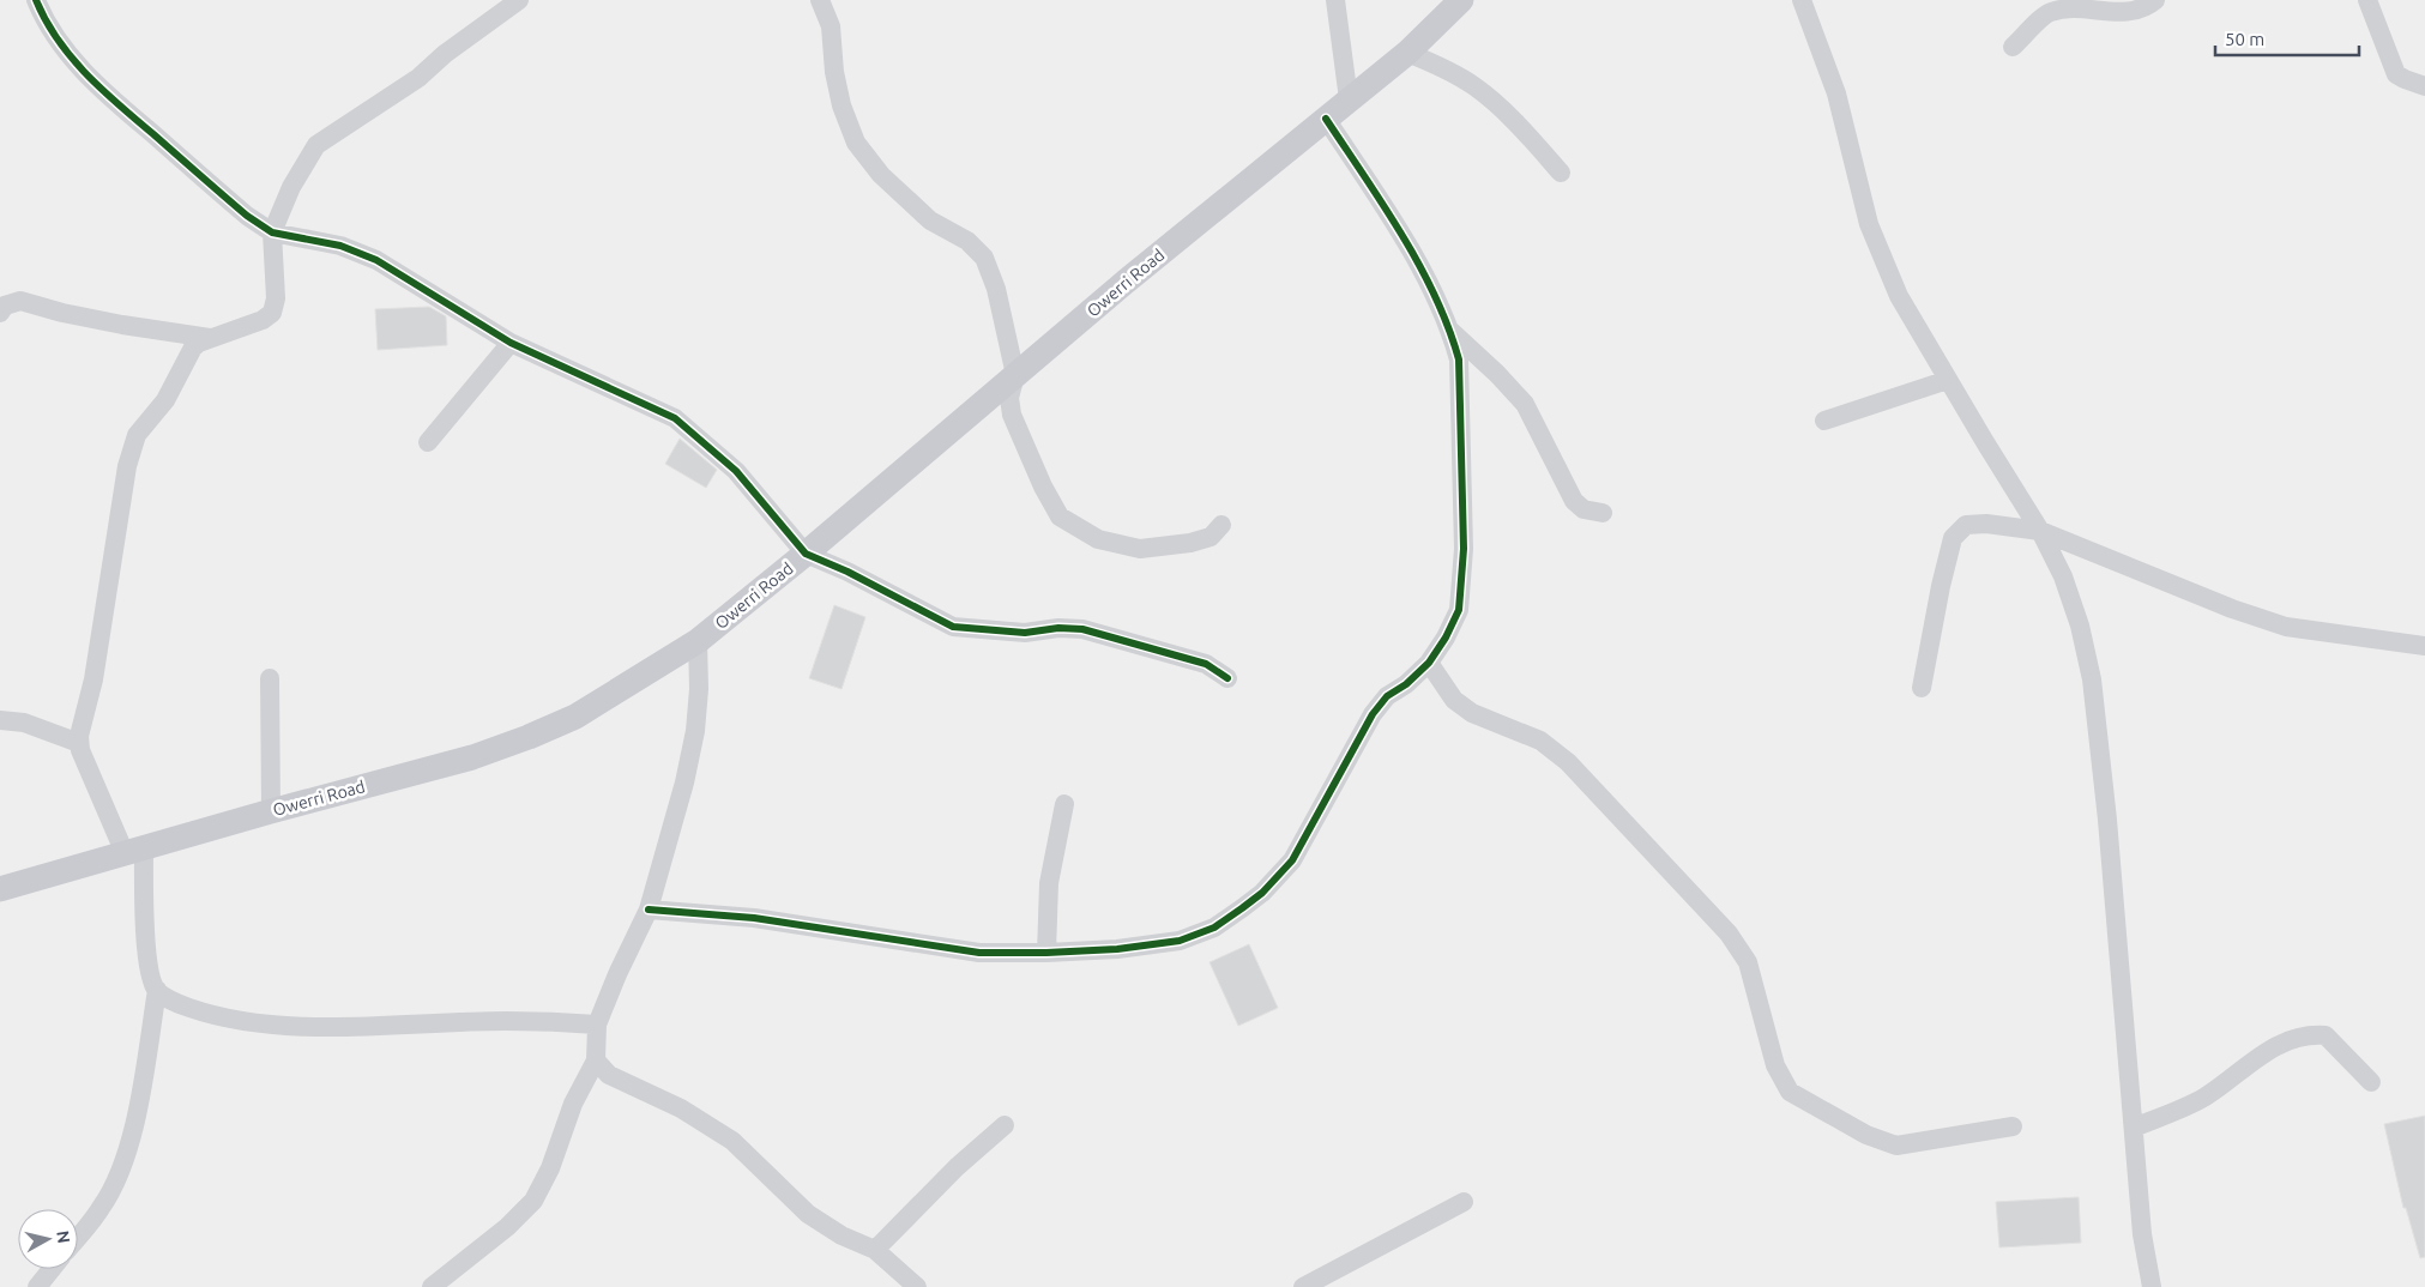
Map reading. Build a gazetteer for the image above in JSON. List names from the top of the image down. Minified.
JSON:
{"streets":{"main road":["Owerri Road"]},"scale_bar":"50 m","north":"right"}
